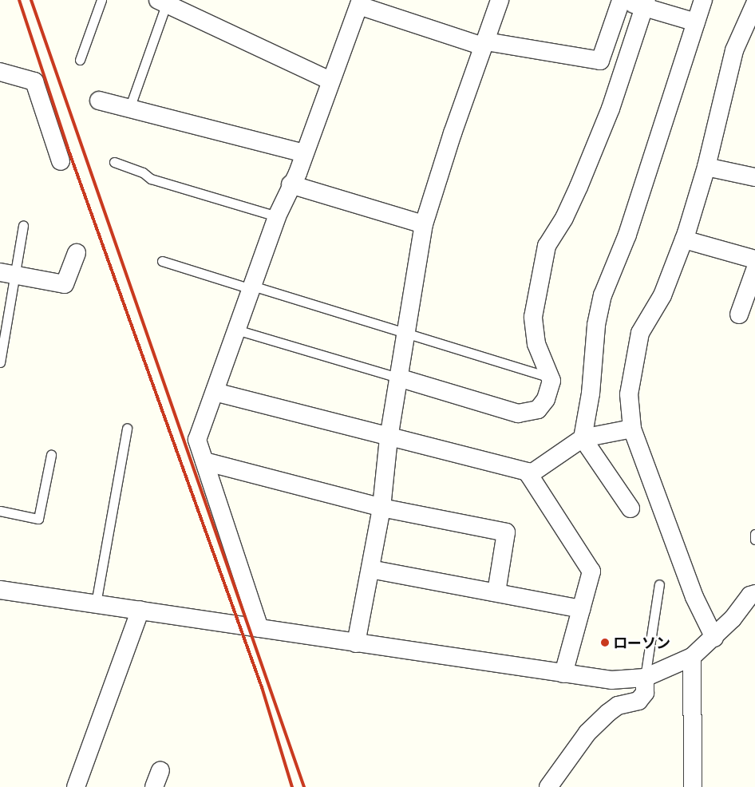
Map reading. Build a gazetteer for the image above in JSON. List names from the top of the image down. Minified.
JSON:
{"places":["ローソン"]}
